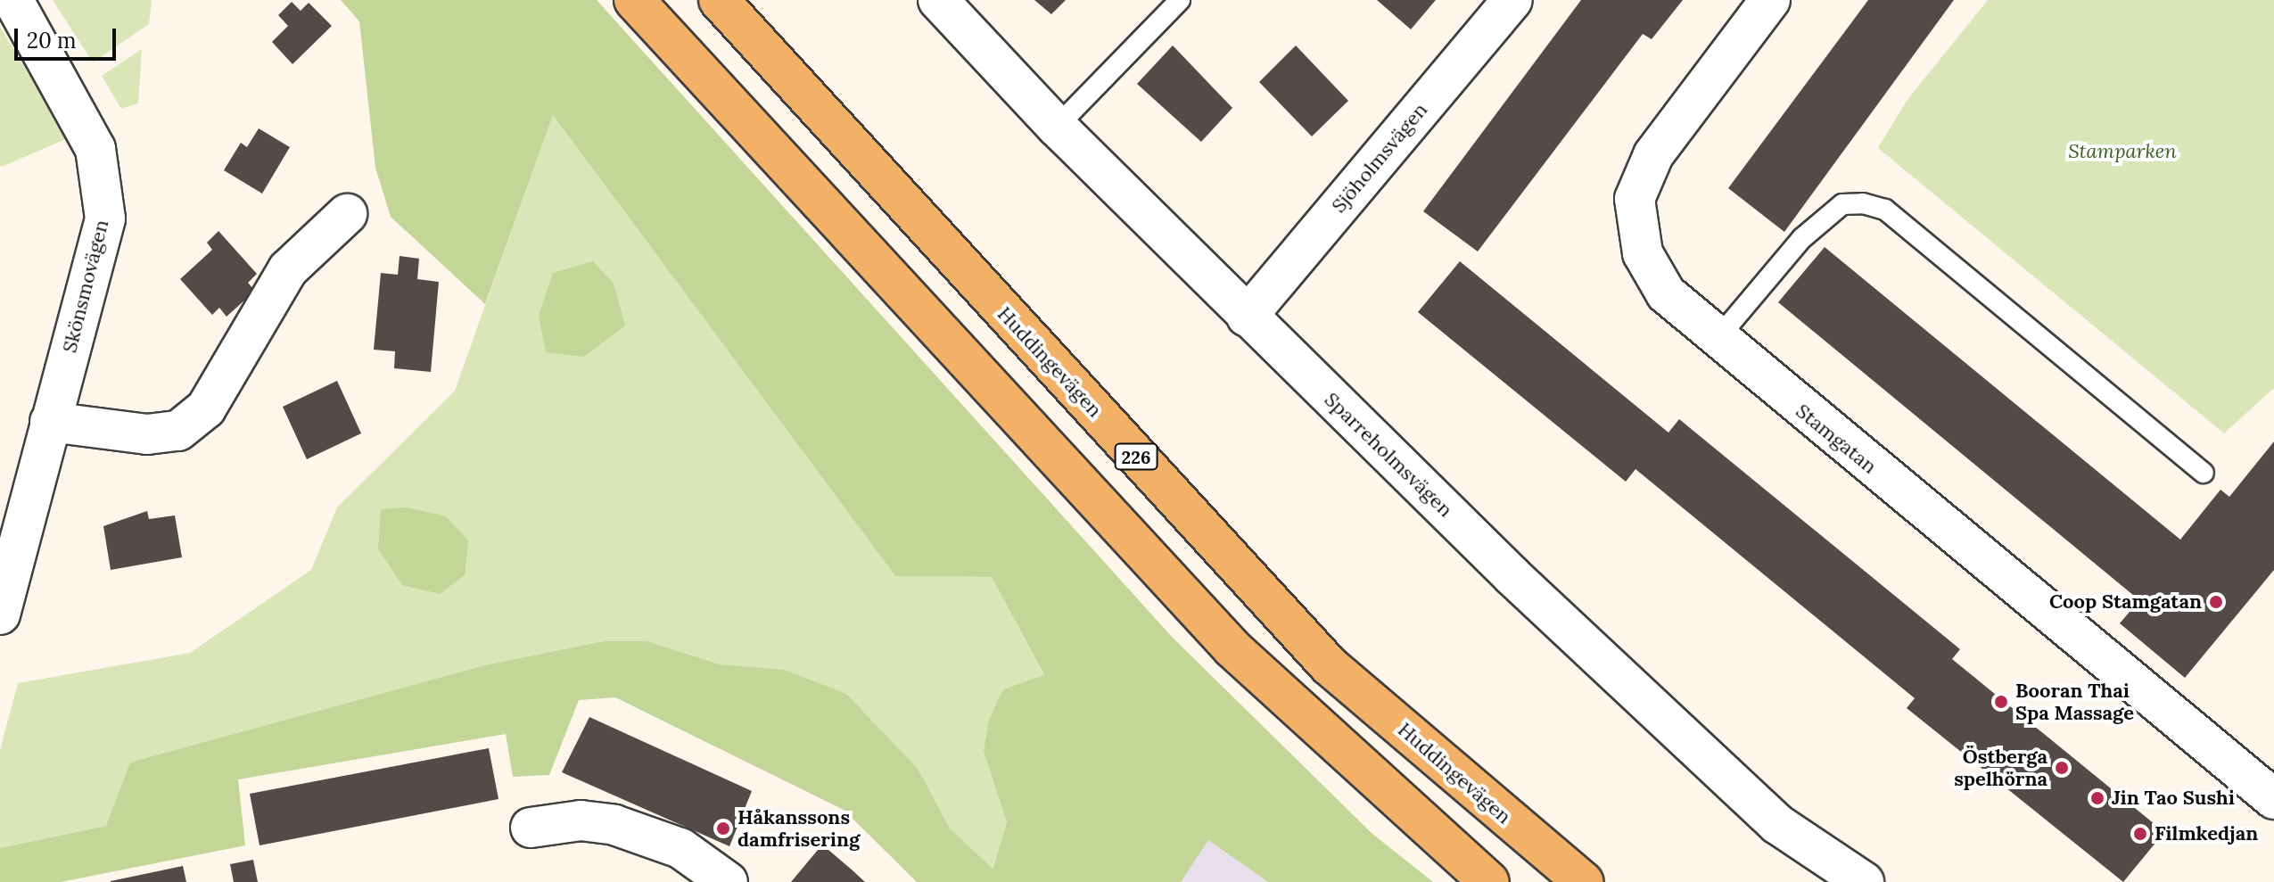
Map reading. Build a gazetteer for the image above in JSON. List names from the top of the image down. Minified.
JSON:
{"streets":{"main road":["Huddingevägen","226"],"street":["Sjöholmsvägen","Skönsmovägen","Stamgatan","Sparreholmsvägen"]},"crossings":[["Sjöholmsvägen","Sparreholmsvägen"]],"parks":["Stamparken"],"places":["Coop Stamgatan","Booran Thai Spa Massage","Östberga spelhörna","Jin Tao Sushi","Håkanssons damfrisering","Filmkedjan"],"scale_bar":"20 m"}
